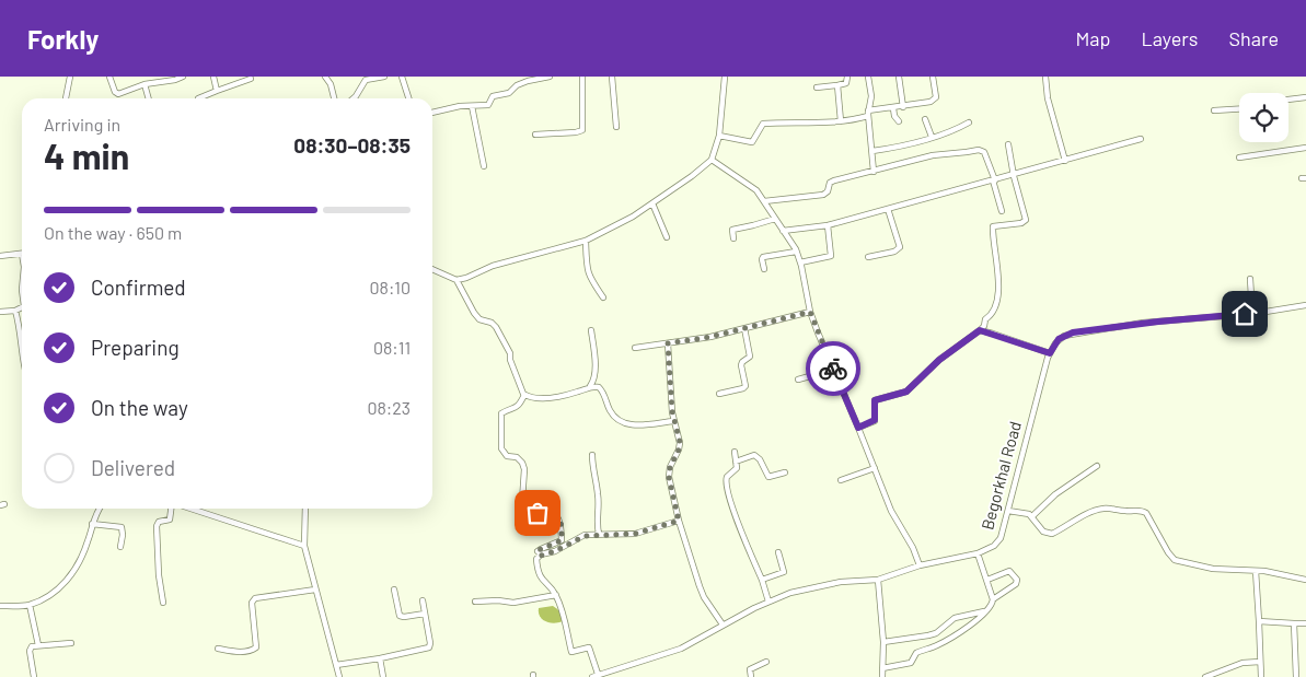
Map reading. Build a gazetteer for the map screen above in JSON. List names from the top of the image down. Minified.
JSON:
{"streets":{"street":["Begorkhal Road"]},"page":{"header":"Forkly","nav":["Map","Layers","Share"],"heading":["4 min","Arriving in","08:30–08:35"],"bar":"On the way · 650 m","list":[["Confirmed","08:10"],["Preparing","08:11"],["On the way","08:23"],"Delivered"]}}
